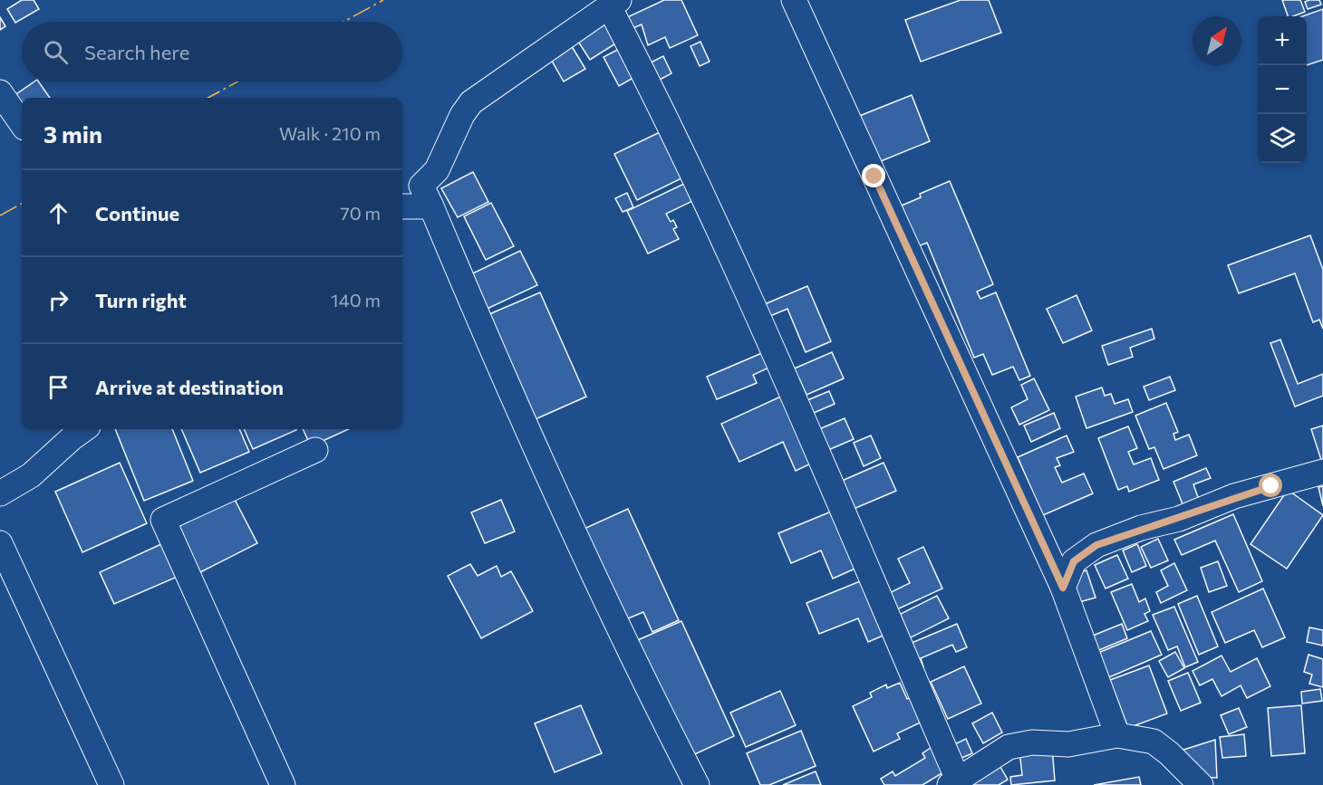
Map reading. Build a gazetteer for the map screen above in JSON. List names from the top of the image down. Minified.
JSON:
{"north":"top right","page":{"map_buttons":["+","−"],"search":"Search here","heading":["3 min","Walk · 210 m"],"list":[["Continue","70 m"],["Turn right","140 m"],"Arrive at destination"]}}
